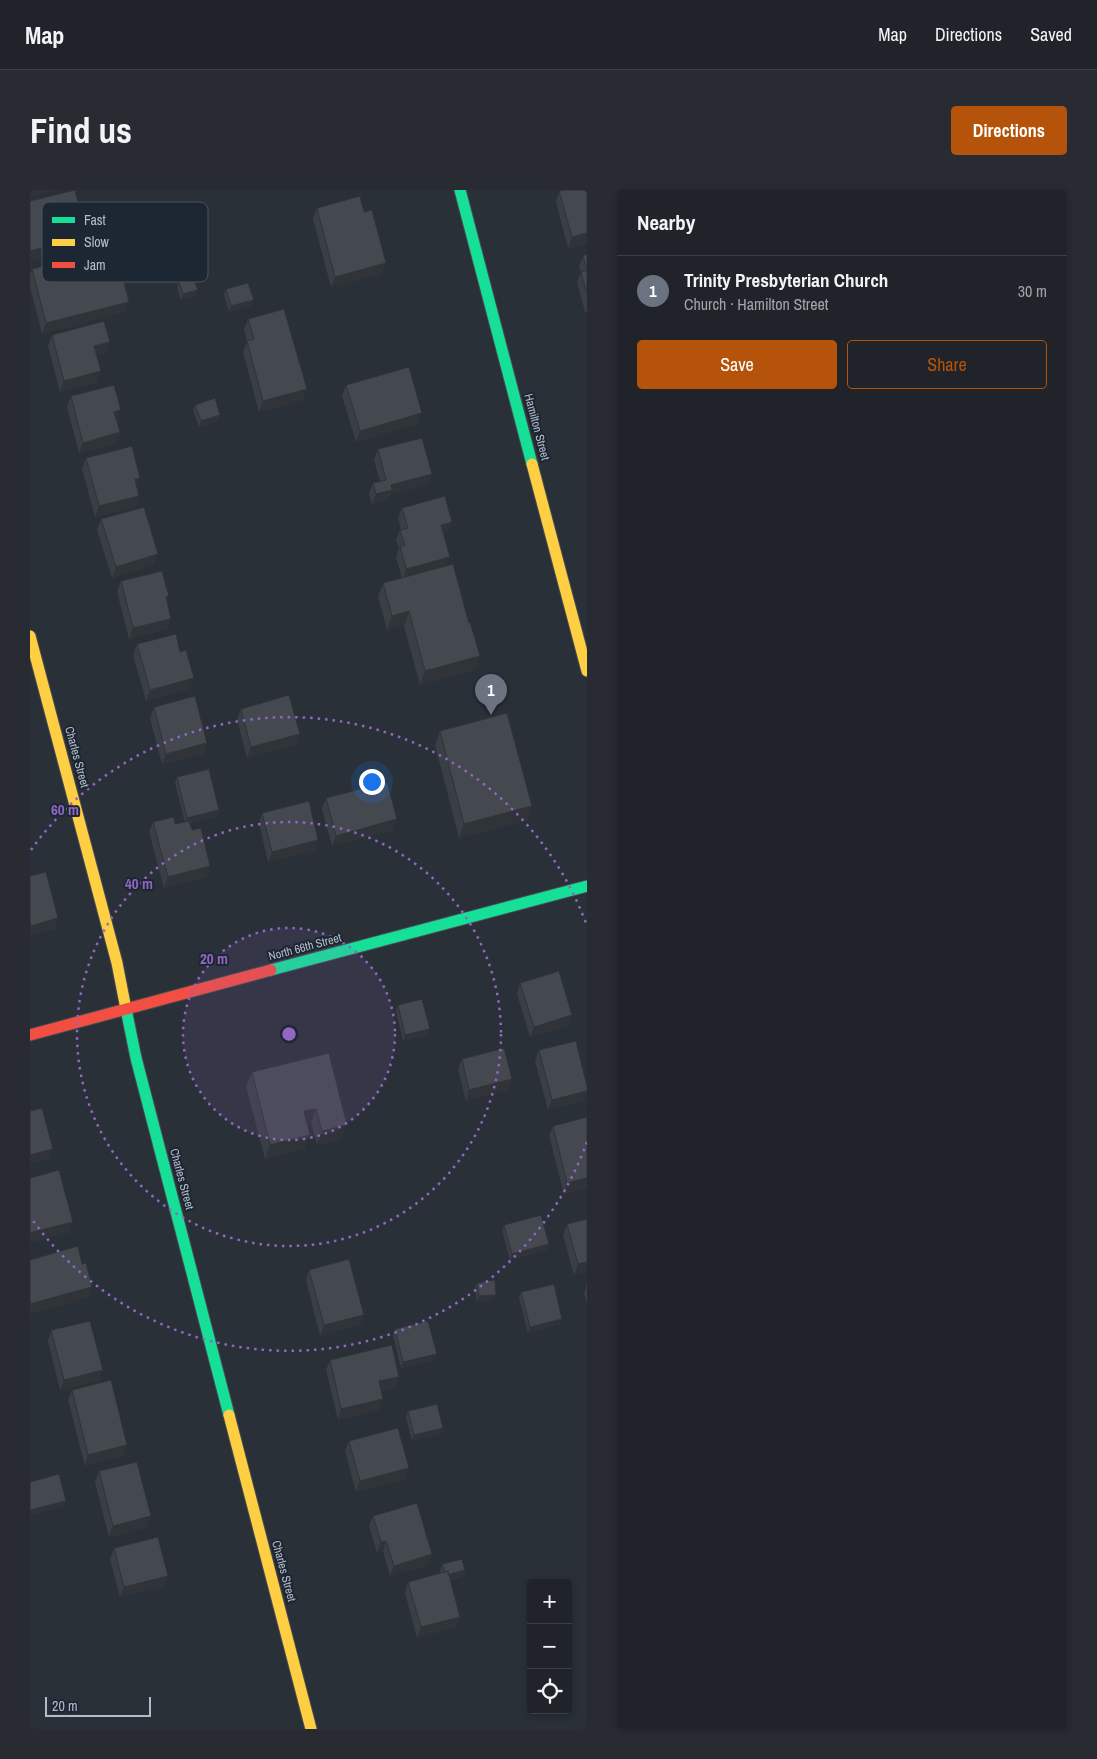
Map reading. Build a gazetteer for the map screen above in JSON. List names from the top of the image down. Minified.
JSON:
{"streets":{"street":["Hamilton Street","Charles Street","North 66th Street"]},"crossings":[["Charles Street","North 66th Street"]],"legend":["Fast","Slow","Jam"],"scale_bar":"20 m","page":{"header":"Map","nav":["Map","Directions","Saved"],"buttons":["Directions",["Save","Share"]],"title":"Find us","heading":"Nearby","list":[{"mark":"1","name":"Trinity Presbyterian Church","note":"Church · Hamilton Street","value":"30 m"}],"pins":"1","map_buttons":["+","−"],"scale":"20 m"},"rings":["60 m","40 m","20 m"]}
